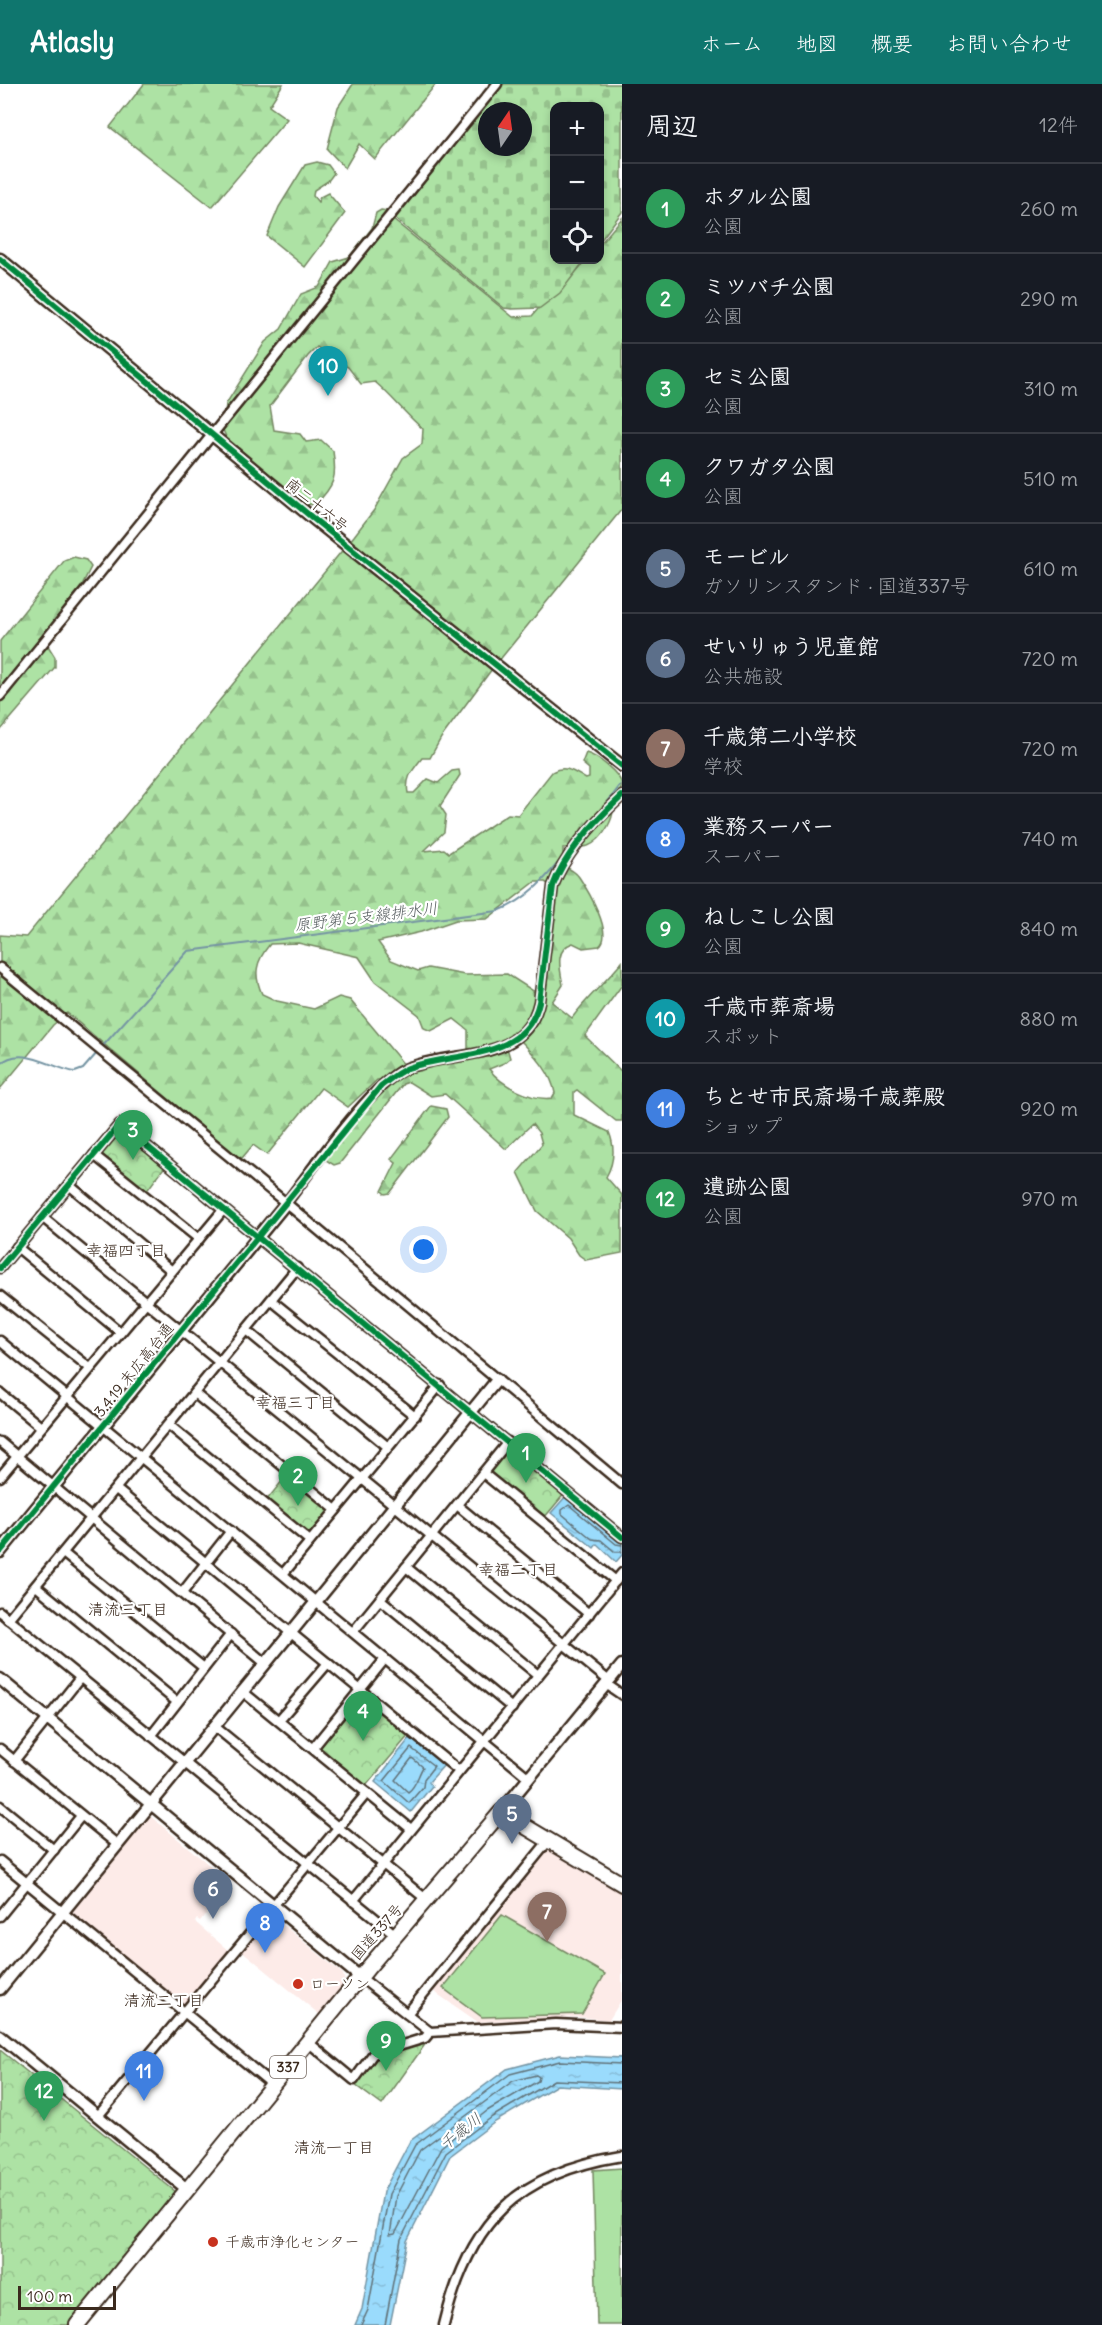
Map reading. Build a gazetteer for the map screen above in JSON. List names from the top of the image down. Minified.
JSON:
{"streets":{"highway":["国道337号","337"],"street":["南二十六号","3.4.19 末広高台通"]},"districts":["幸福四丁目","幸福三丁目","幸福二丁目","清流三丁目","清流二丁目","清流一丁目"],"water":["原野第５支線排水川","千歳川"],"places":["ローソン","千歳市浄化センター"],"scale_bar":"100 m","north":"top","page":{"header":"Atlasly","nav":["ホーム","地図","概要","お問い合わせ"],"heading":["周辺","12件"],"map_buttons":["+","−"],"list":[{"mark":"1","name":"ホタル公園","note":"公園","value":"260 m"},{"mark":"2","name":"ミツバチ公園","note":"公園","value":"290 m"},{"mark":"3","name":"セミ公園","note":"公園","value":"310 m"},{"mark":"4","name":"クワガタ公園","note":"公園","value":"510 m"},{"mark":"5","name":"モービル","note":"ガソリンスタンド · 国道337号","value":"610 m"},{"mark":"6","name":"せいりゅう児童館","note":"公共施設","value":"720 m"},{"mark":"7","name":"千歳第二小学校","note":"学校","value":"720 m"},{"mark":"8","name":"業務スーパー","note":"スーパー","value":"740 m"},{"mark":"9","name":"ねしこし公園","note":"公園","value":"840 m"},{"mark":"10","name":"千歳市葬斎場","note":"スポット","value":"880 m"},{"mark":"11","name":"ちとせ市民斎場千歳葬殿","note":"ショップ","value":"920 m"},{"mark":"12","name":"遺跡公園","note":"公園","value":"970 m"}],"pins":["10","3","1","2","4","5","6","7","8","9","11","12"],"scale":"100 m"}}
